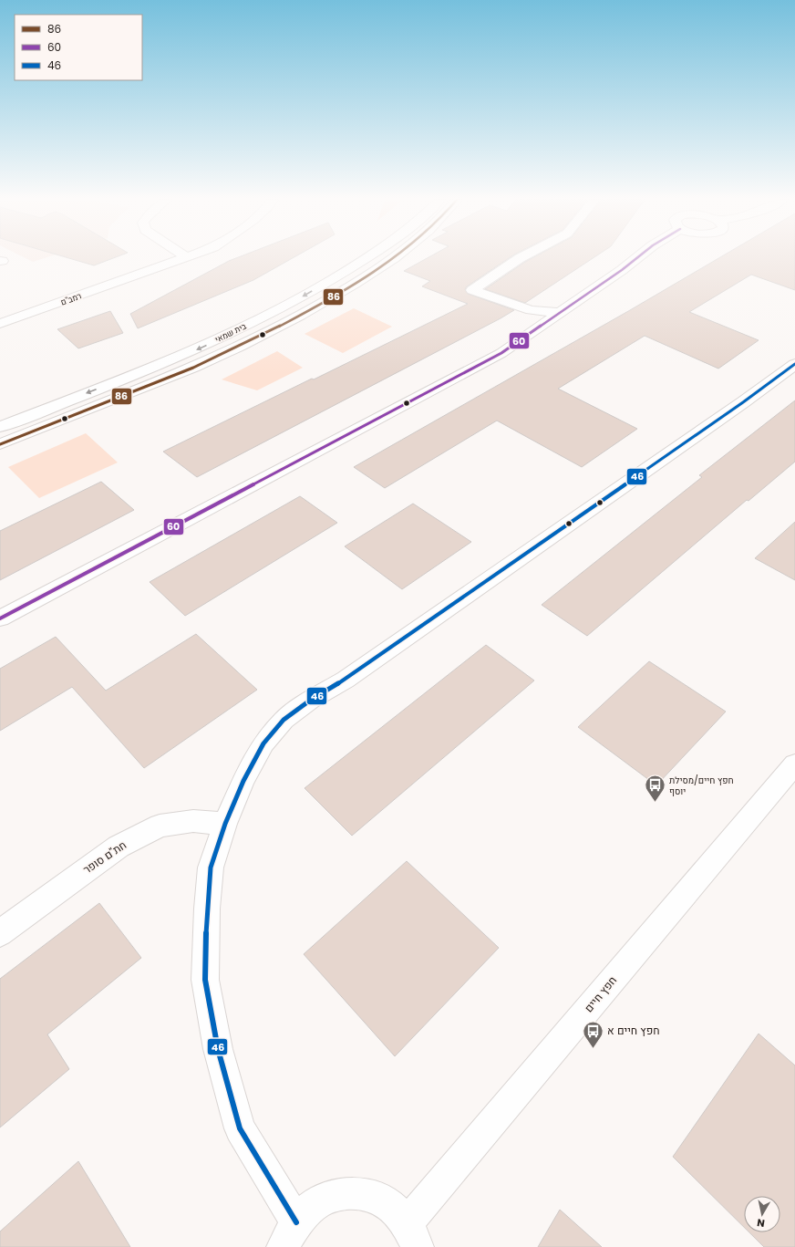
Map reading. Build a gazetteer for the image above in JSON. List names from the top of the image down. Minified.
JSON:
{"streets":{"street":["רמב\"ם","בית שמאי","חת\"ם סופר","חפץ חיים"]},"places":{"bus stop":["חפץ חיים/מסילת יוסף","חפץ חיים א"]},"lines":["transit line 86","transit line 60","transit line 46"],"legend":["86","60","46"],"north":"bottom"}
